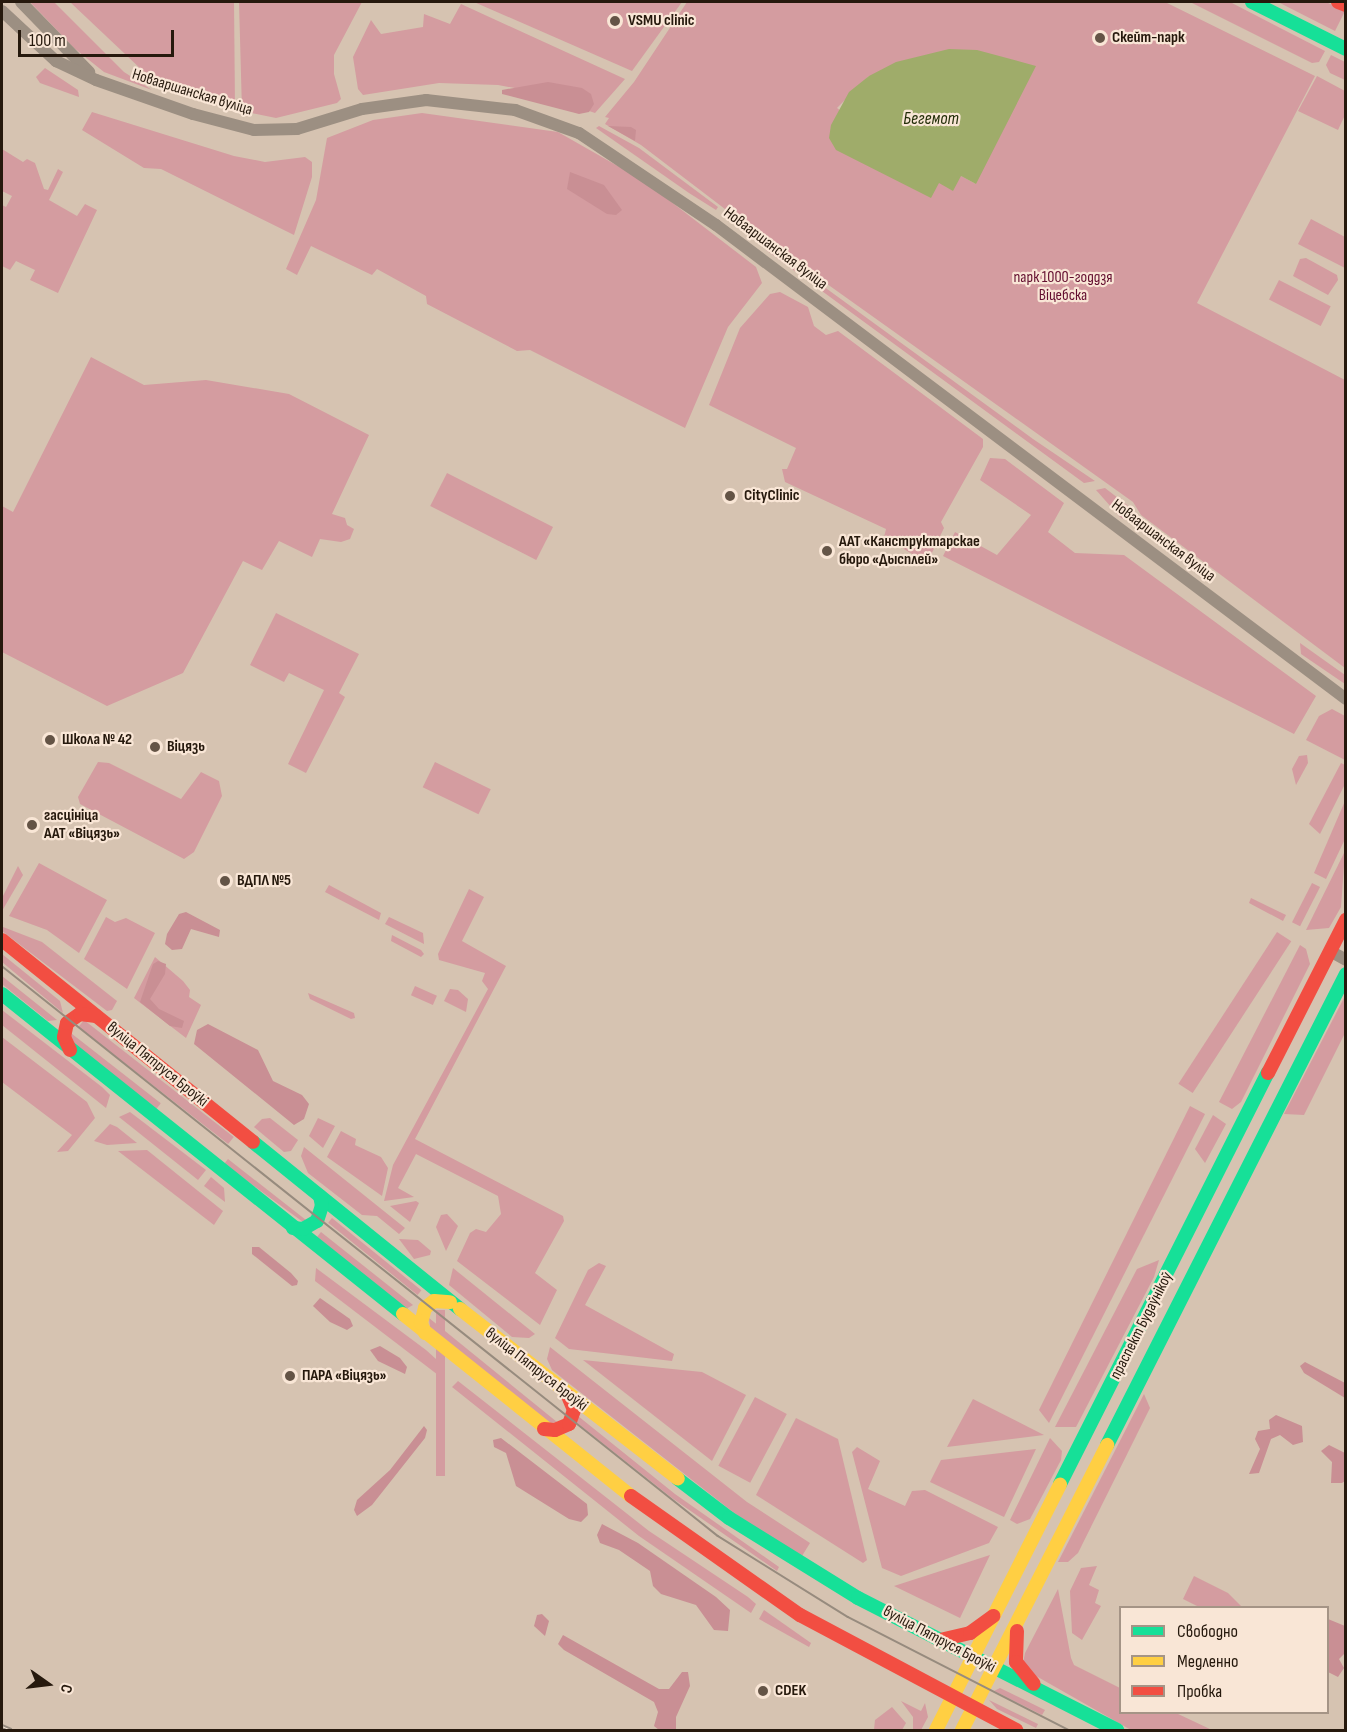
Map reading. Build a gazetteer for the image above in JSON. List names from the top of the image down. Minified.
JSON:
{"streets":{"main road":["вуліца Пятруся Броўкі","праспект Будаўнікоў"],"street":["Новааршанская вуліца"]},"crossings":[["вуліца Пятруся Броўкі","праспект Будаўнікоў"]],"water":["Бегемот"],"parks":["парк 1000-годдзя Віцебска"],"places":["VSMU clinic","Скейт-парк","CityClinic","ААТ «Канструктарскае бюро «Дысплей»","Школа № 42","Віцязь","гасцініца ААТ «Віцязь»","ВДПЛ №5","ПАРА «Віцязь»","CDEK"],"legend":["Свободно","Медленно","Пробка"],"scale_bar":"100 m","north":"right"}
